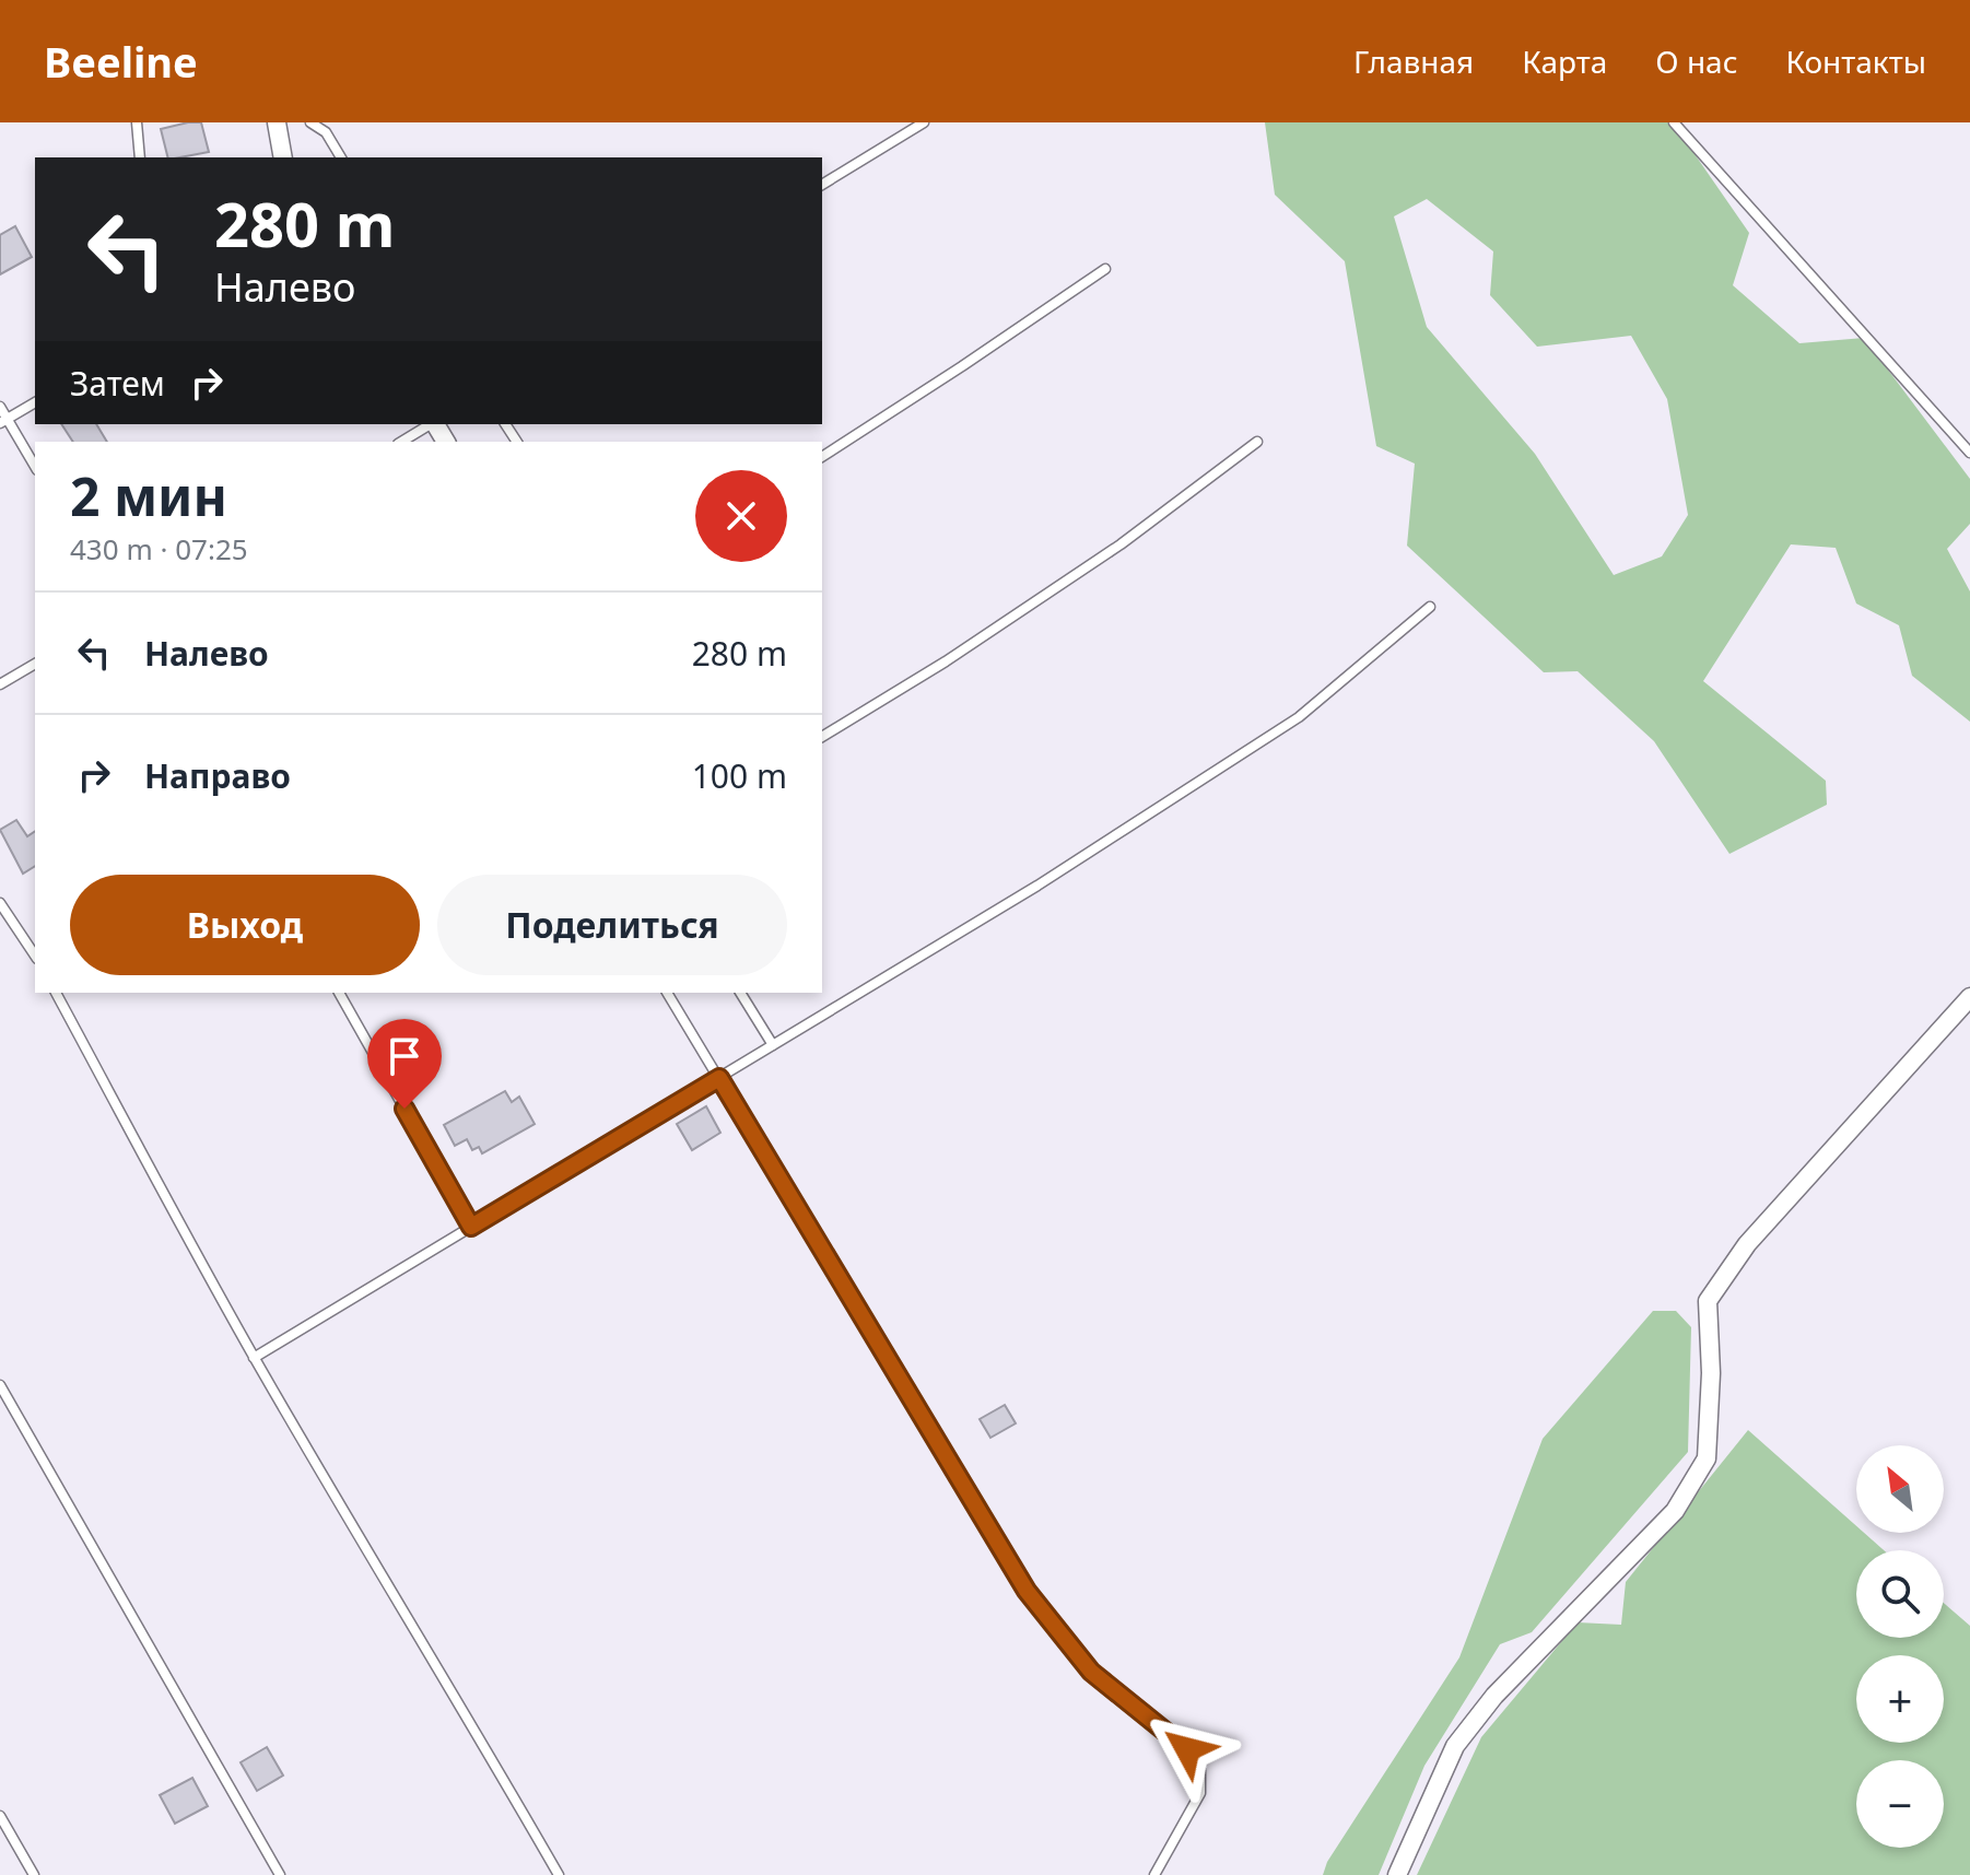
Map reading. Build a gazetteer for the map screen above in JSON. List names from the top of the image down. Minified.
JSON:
{"north":"top left","page":{"header":"Beeline","nav":["Главная","Карта","О нас","Контакты"],"turn":["280 m","Налево"],"then":"Затем","heading":["2 мин","430 m · 07:25"],"list":[{"name":"Налево","value":"280 m"},{"name":"Направо","value":"100 m"}],"buttons":["Выход","Поделиться"],"map_buttons":["+","−"]}}
